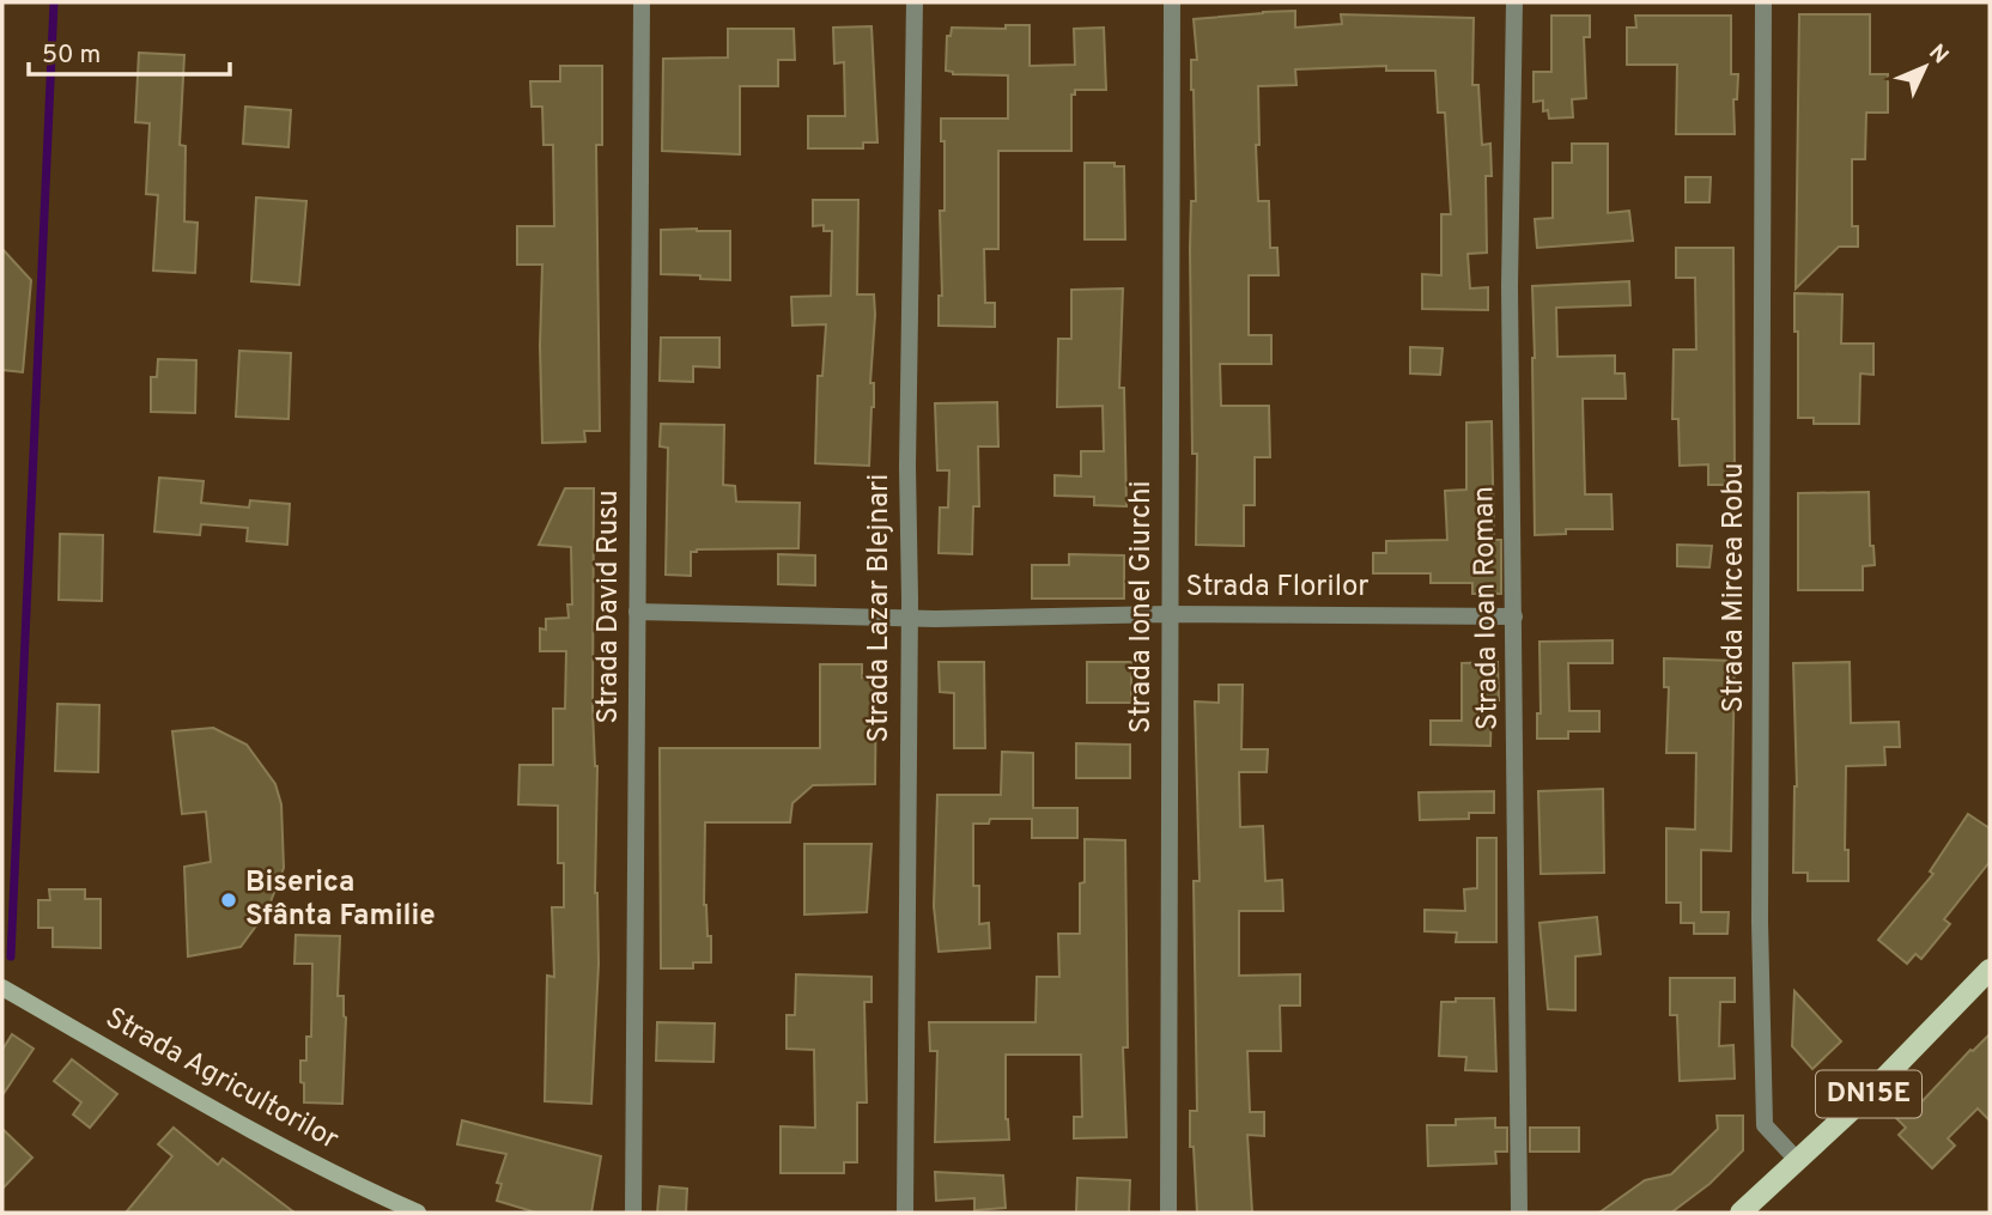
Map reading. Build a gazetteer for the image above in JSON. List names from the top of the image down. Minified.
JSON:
{"streets":{"main road":["DN15E"],"street":["Strada Florilor","Strada Mircea Robu","Strada David Rusu","Strada Ionel Giurchi","Strada Lazar Blejnari","Strada Ioan Roman","Strada Agricultorilor"]},"crossings":[["Strada Florilor","Strada David Rusu"],["Strada Florilor","Strada Ionel Giurchi"],["Strada Florilor","Strada Lazar Blejnari"],["Strada Florilor","Strada Ioan Roman"],["Strada Mircea Robu","DN15E"]],"places":["Biserica Sfânta Familie"],"scale_bar":"50 m","north":"top right"}
